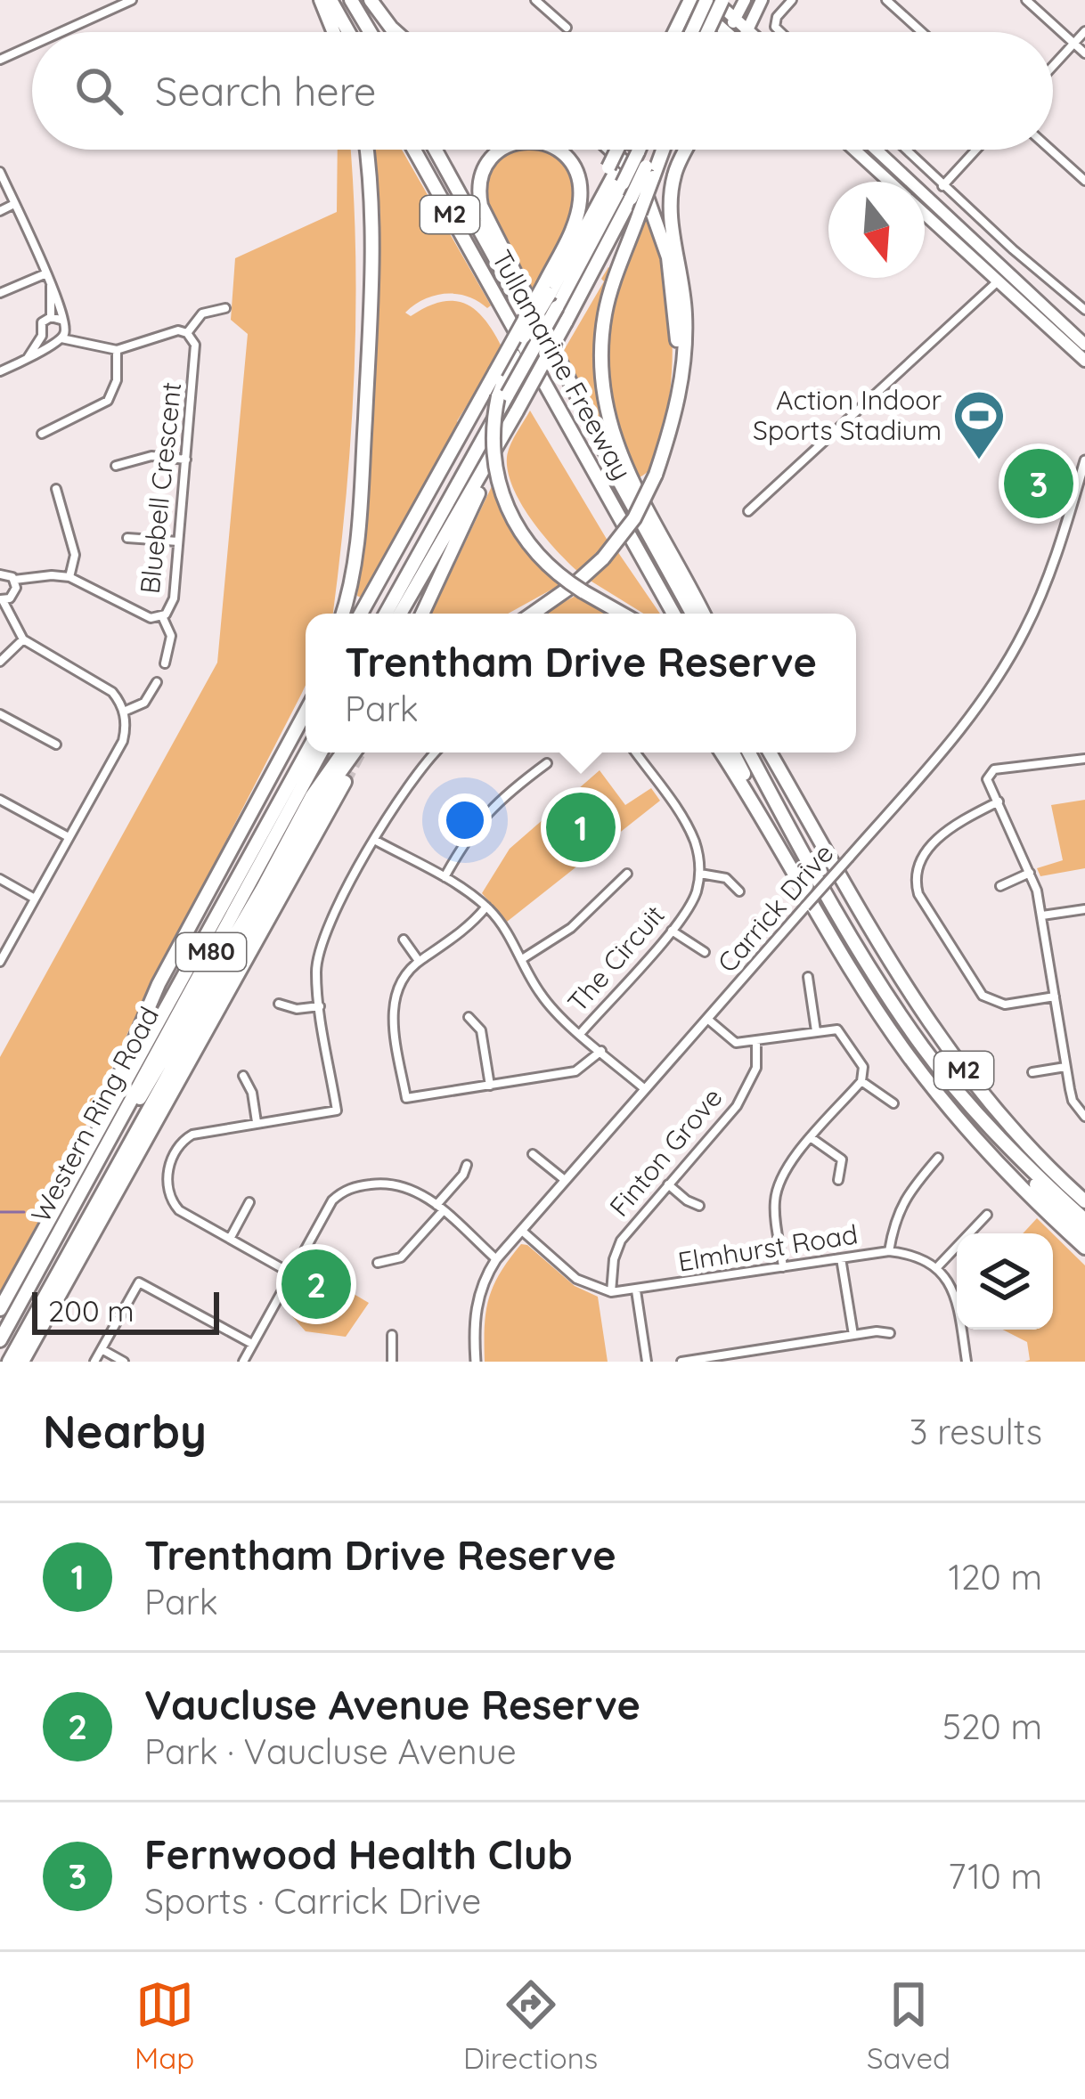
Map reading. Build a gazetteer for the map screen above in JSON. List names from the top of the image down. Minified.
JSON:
{"streets":{"highway":["M2","Tullamarine Freeway","M80","Western Ring Road"],"street":["Bluebell Crescent","Carrick Drive","The Circuit","Finton Grove","Elmhurst Road"]},"crossings":[["Finton Grove","Elmhurst Road"]],"places":{"sports":["Action Indoor Sports Stadium"]},"scale_bar":"200 m","north":"bottom","page":{"search":"Search here","pins":["3","1","2"],"popup":["Trentham Drive Reserve","Park"],"scale":"200 m","heading":["Nearby","3 results"],"list":[{"mark":"1","name":"Trentham Drive Reserve","note":"Park","value":"120 m"},{"mark":"2","name":"Vaucluse Avenue Reserve","note":"Park · Vaucluse Avenue","value":"520 m"},{"mark":"3","name":"Fernwood Health Club","note":"Sports · Carrick Drive","value":"710 m"}],"nav":["Map","Directions","Saved"]}}
